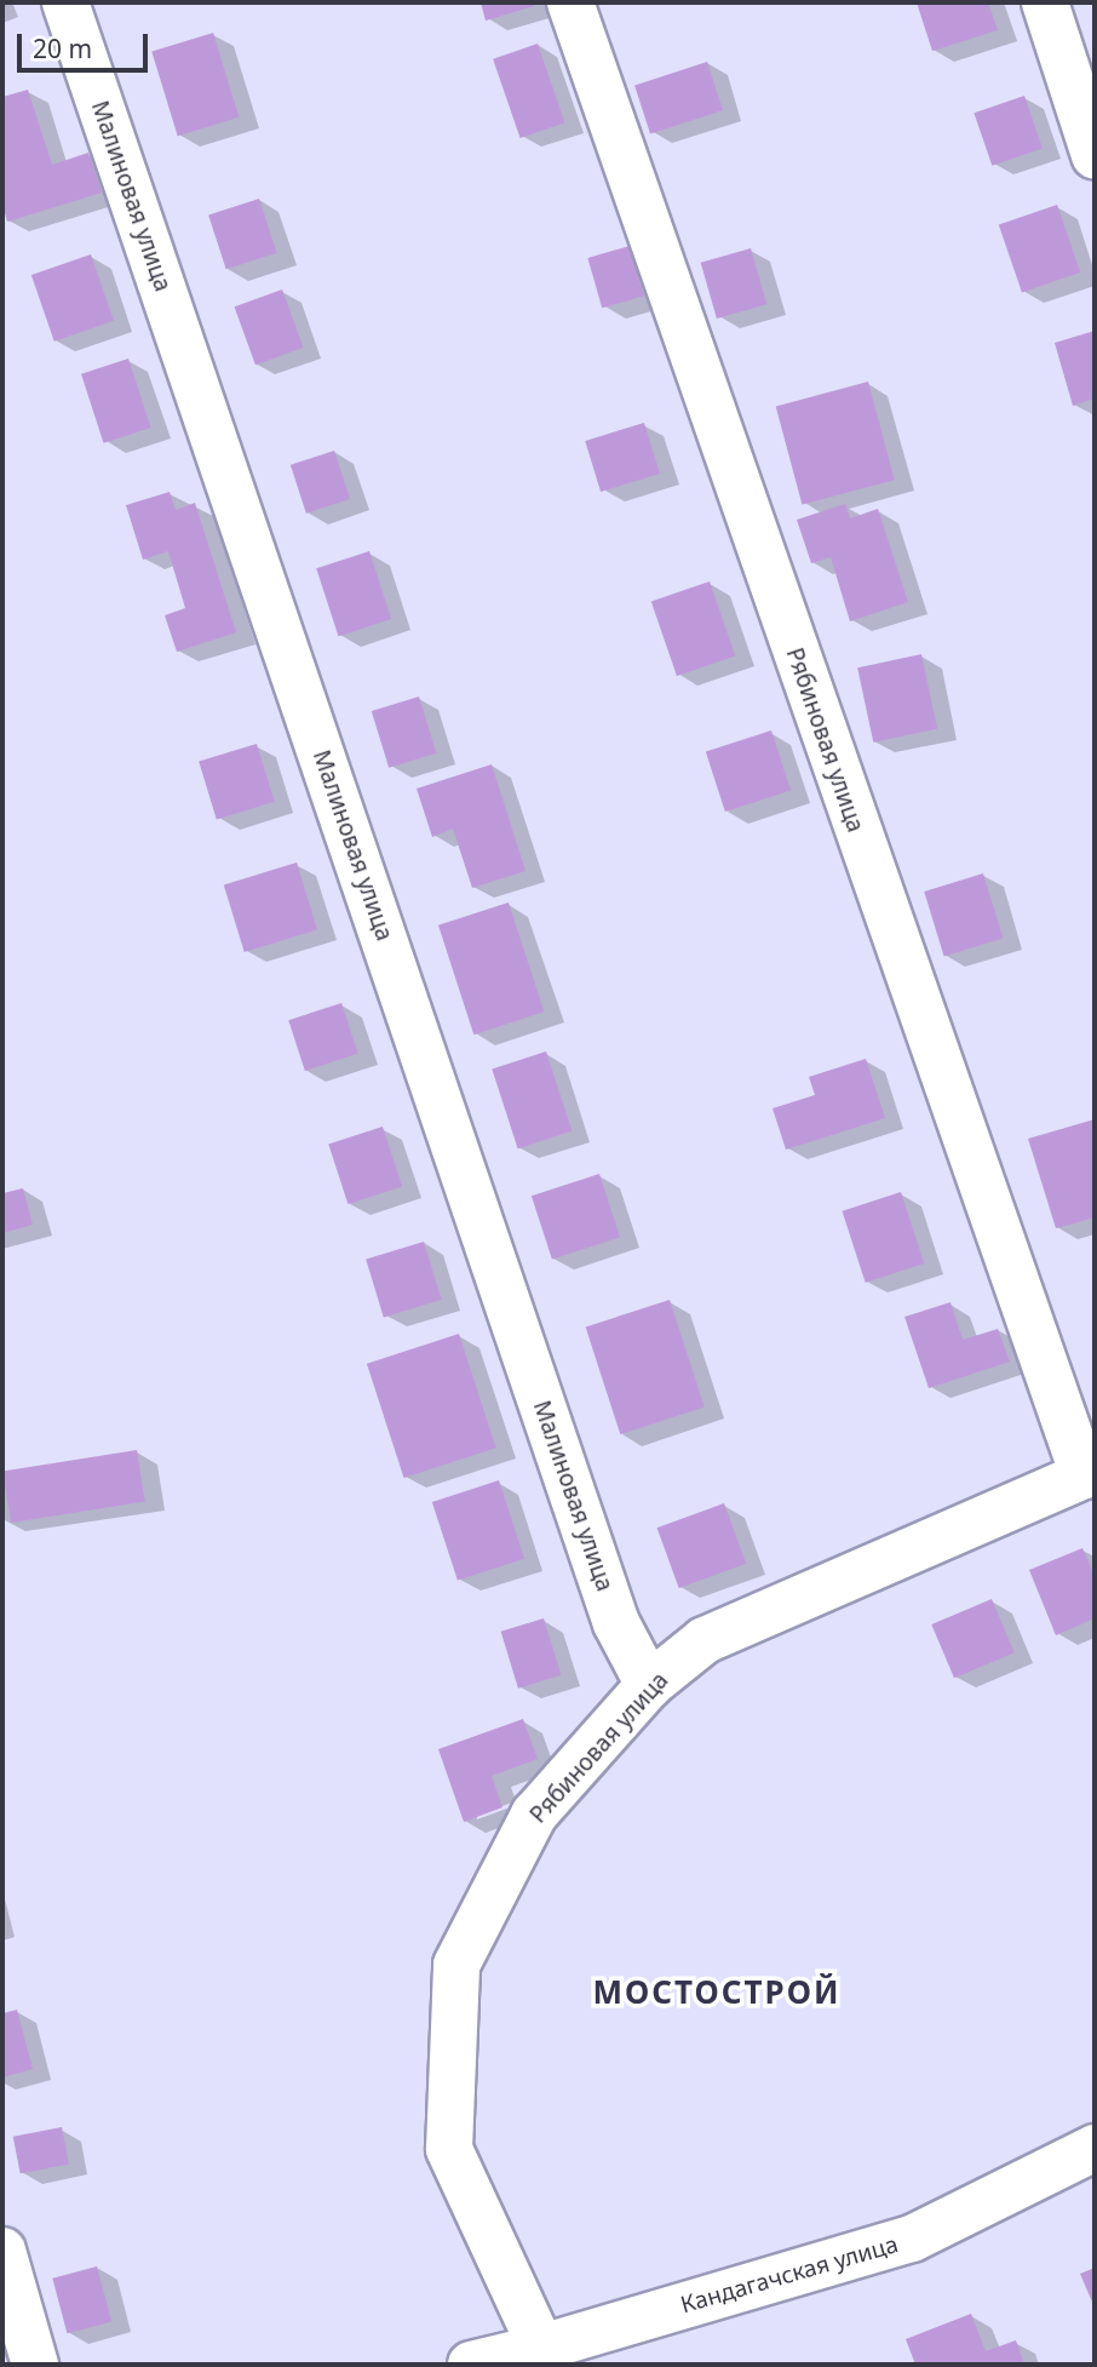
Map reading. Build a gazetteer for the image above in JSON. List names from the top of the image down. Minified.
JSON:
{"streets":{"street":["Малиновая улица","Рябиновая улица","Кандагачская улица"]},"crossings":[["Малиновая улица","Рябиновая улица"],["Рябиновая улица","Кандагачская улица"]],"districts":["МОСТОСТРОЙ"],"scale_bar":"20 m"}
